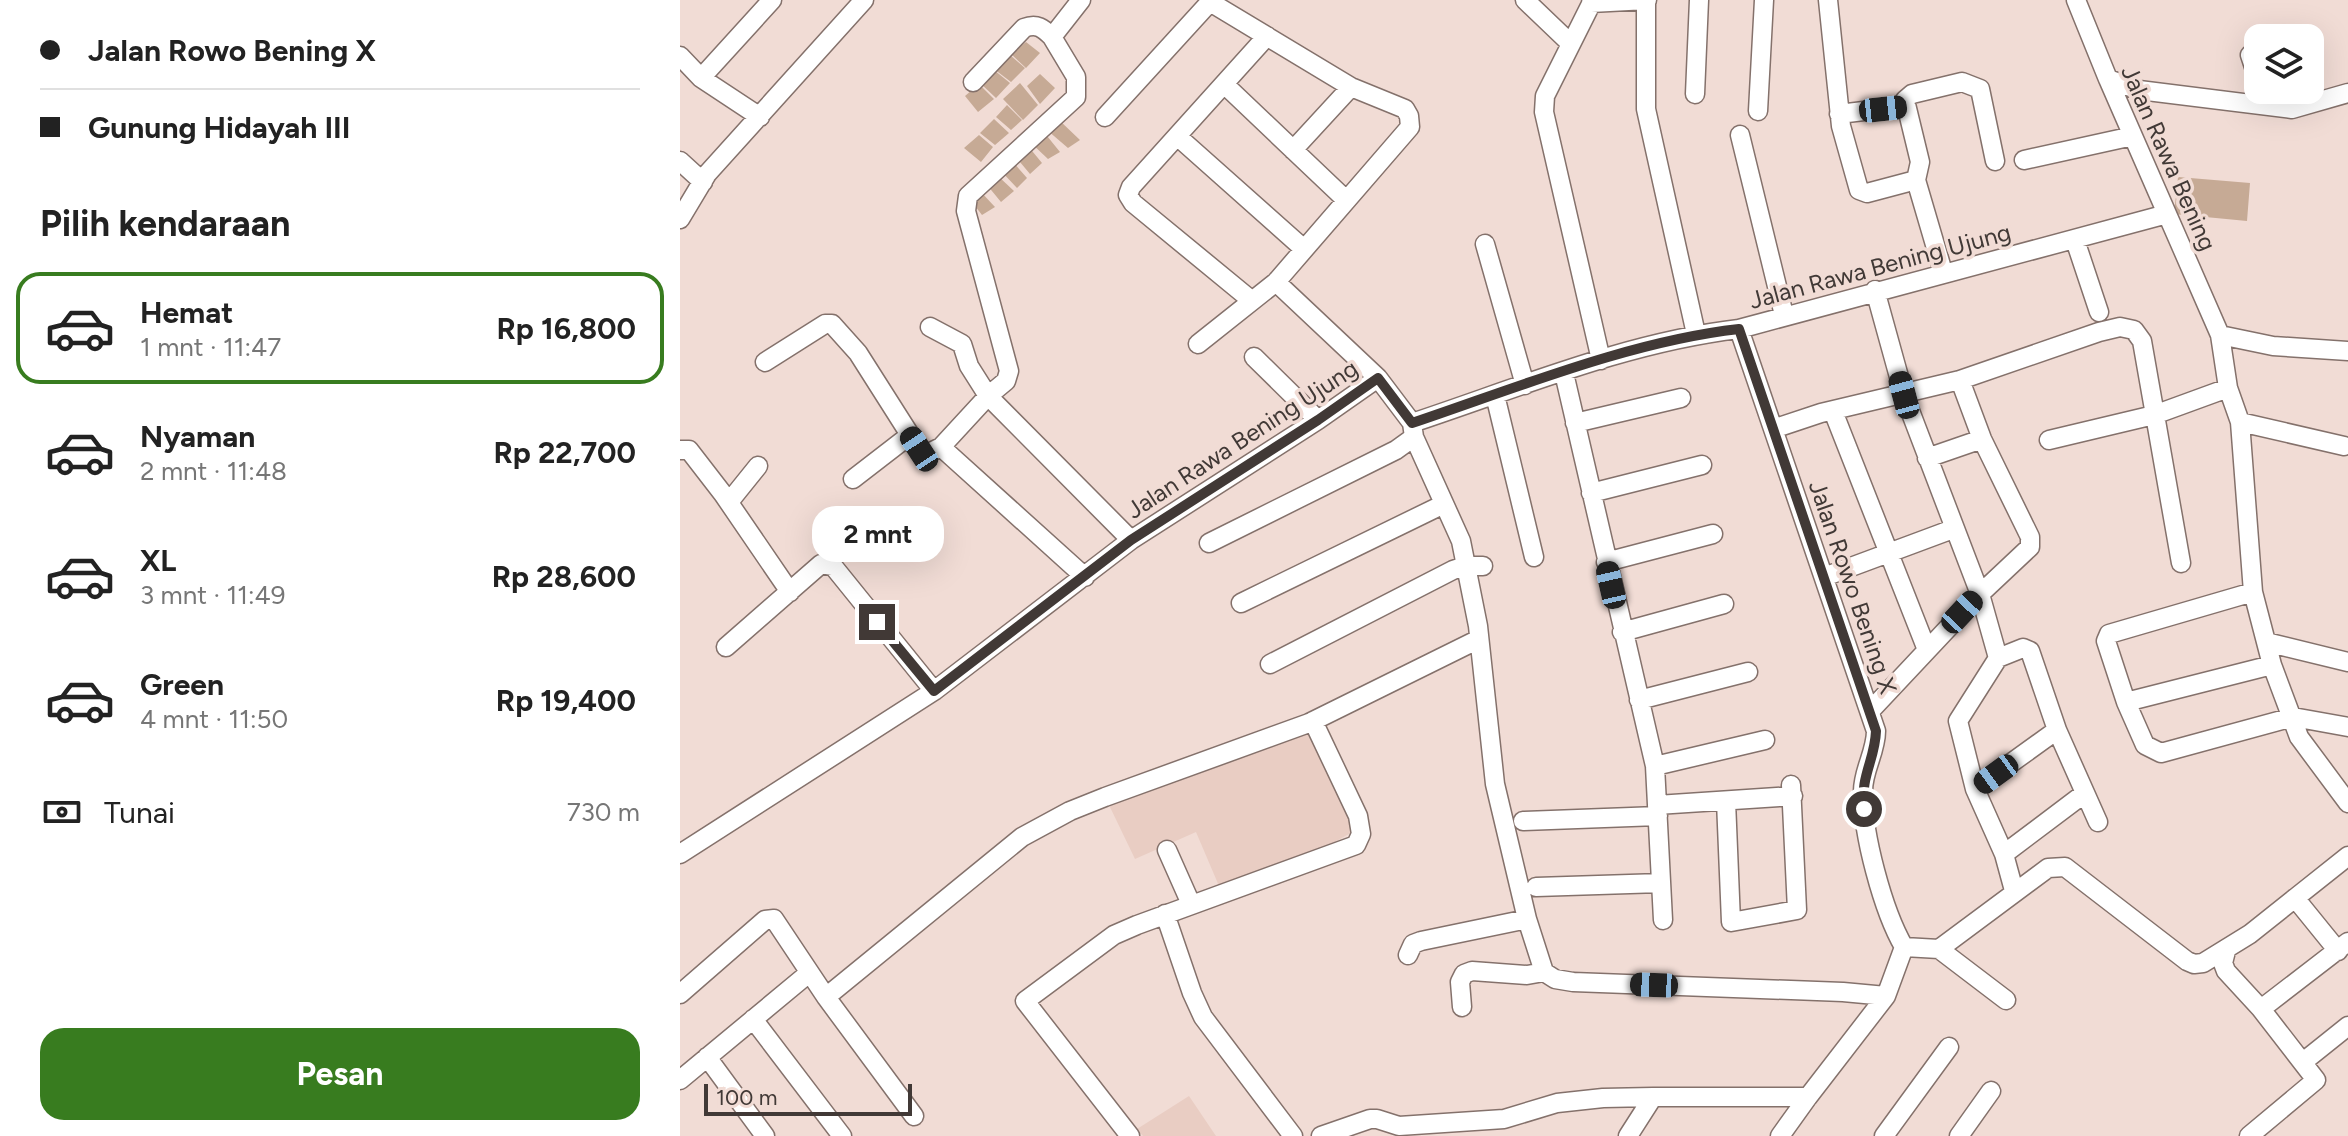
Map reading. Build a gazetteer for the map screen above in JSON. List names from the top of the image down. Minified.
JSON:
{"streets":{"street":["Jalan Rawa Bening","Jalan Rawa Bening Ujung","Jalan Rowo Bening X"]},"crossings":[["Jalan Rawa Bening","Jalan Rawa Bening Ujung"],["Jalan Rawa Bening Ujung","Jalan Rowo Bening X"]],"scale_bar":"100 m","page":{"banner":["Jalan Rowo Bening X","Gunung Hidayah III"],"heading":"Pilih kendaraan","list":[{"name":"Hemat","note":"1 mnt · 11:47","value":"Rp 16,800"},{"name":"Nyaman","note":"2 mnt · 11:48","value":"Rp 22,700"},{"name":"XL","note":"3 mnt · 11:49","value":"Rp 28,600"},{"name":"Green","note":"4 mnt · 11:50","value":"Rp 19,400"}],"bubble":"2 mnt","pay":["Tunai","730 m"],"buttons":"Pesan","scale":"100 m"}}
